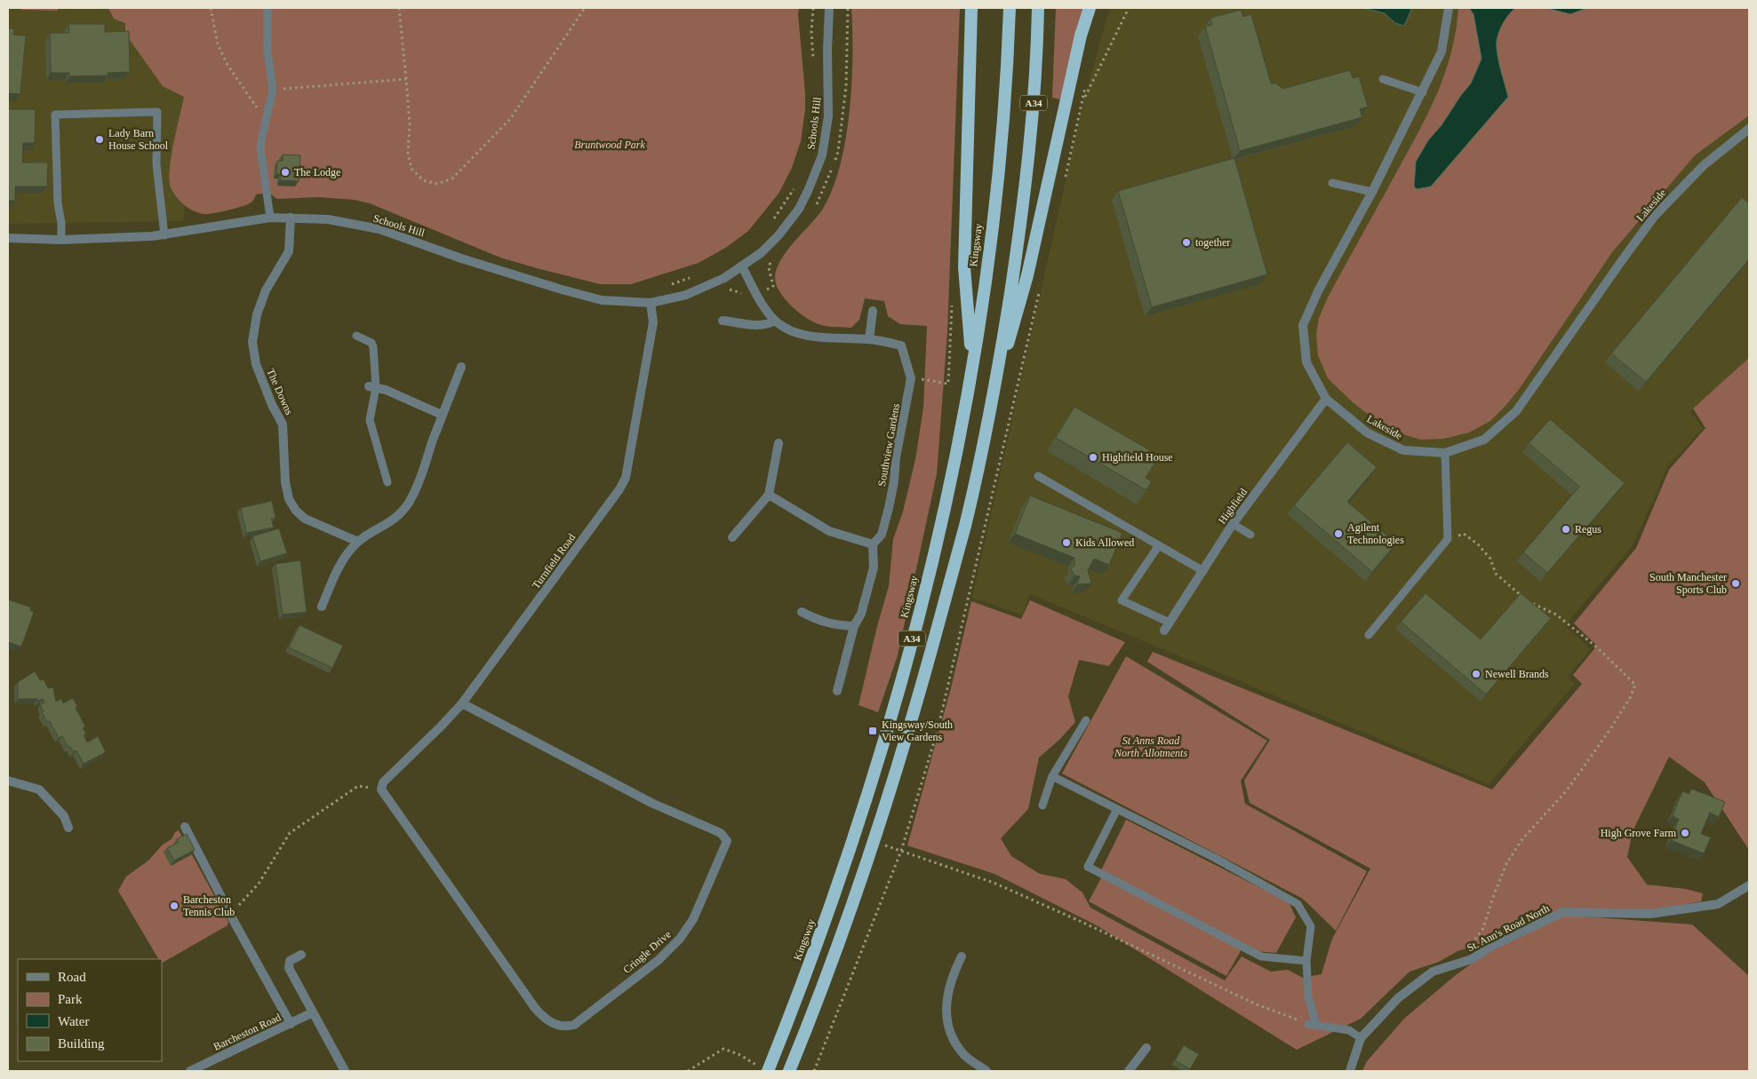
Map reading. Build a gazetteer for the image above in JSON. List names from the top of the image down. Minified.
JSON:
{"streets":{"highway":["A34","Kingsway"],"street":["Schools Hill","Lakeside","The Downs","Southview Gardens","Highfield","Turnfield Road","St. Ann's Road North","Cringle Drive","Barcheston Road"]},"crossings":[["Schools Hill","The Downs"],["Schools Hill","Turnfield Road"],["Lakeside","Highfield"],["Turnfield Road","Cringle Drive"]],"parks":["Bruntwood Park","St Anns Road North Allotments"],"places":{"other":["Lady Barn House School","The Lodge","together","Highfield House","Regus","Agilent Technologies","Kids Allowed","South Manchester Sports Club","Newell Brands","High Grove Farm","Barcheston Tennis Club"],"transit":["Kingsway/South View Gardens"]},"legend":["Road","Park","Water","Building"]}
